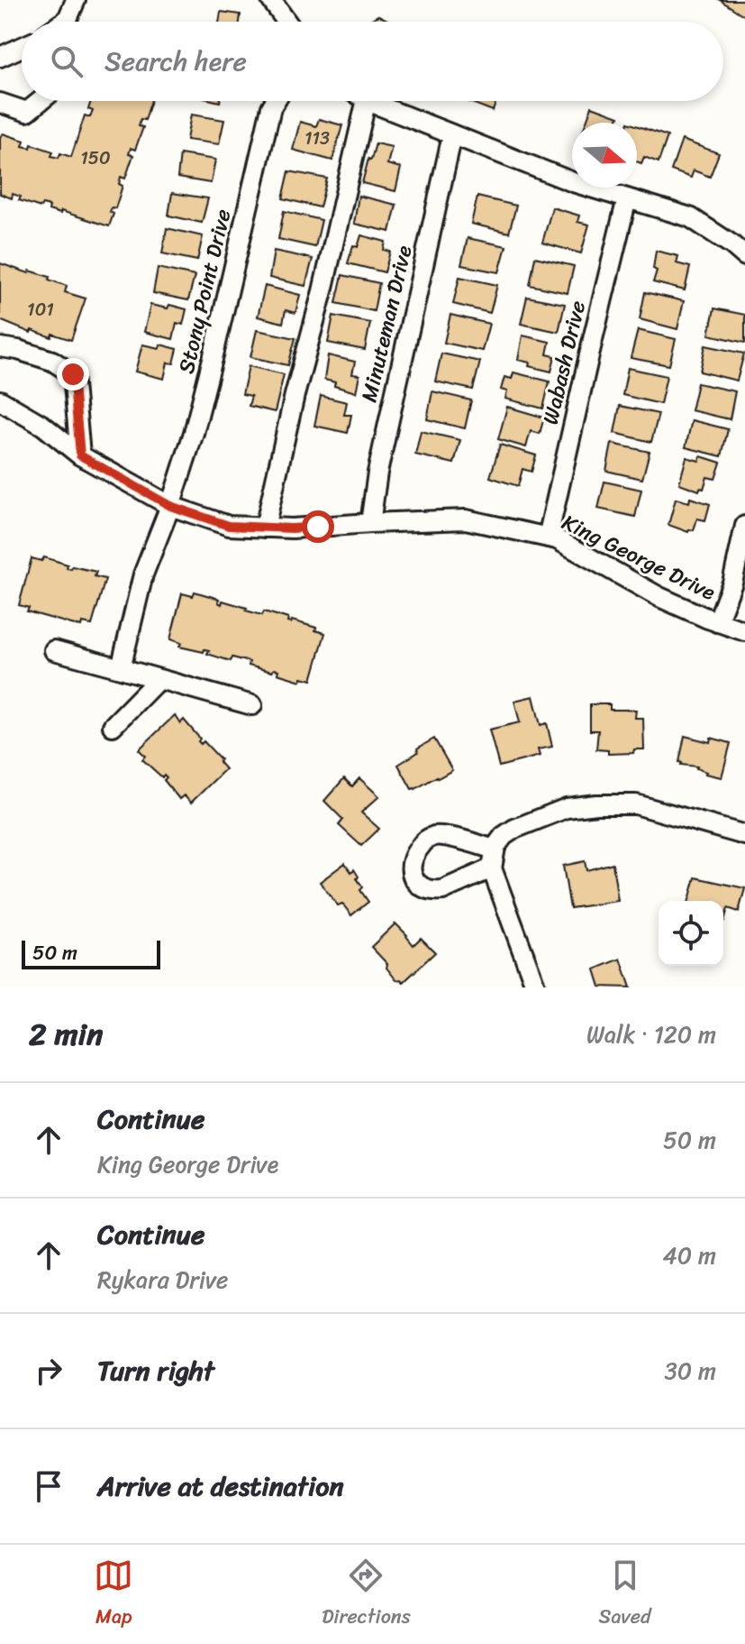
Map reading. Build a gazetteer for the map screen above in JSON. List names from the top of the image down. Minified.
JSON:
{"streets":{"street":["Stony Point Drive","Minuteman Drive","Wabash Drive","King George Drive"]},"crossings":[["Stony Point Drive","King George Drive"],["Minuteman Drive","King George Drive"],["Wabash Drive","King George Drive"]],"house_numbers":["113","150","101"],"scale_bar":"50 m","north":"right","page":{"search":"Search here","scale":"50 m","heading":["2 min","Walk · 120 m"],"list":[["Continue","King George Drive","50 m"],["Continue","Rykara Drive","40 m"],["Turn right","30 m"],"Arrive at destination"],"nav":["Map","Directions","Saved"]}}
